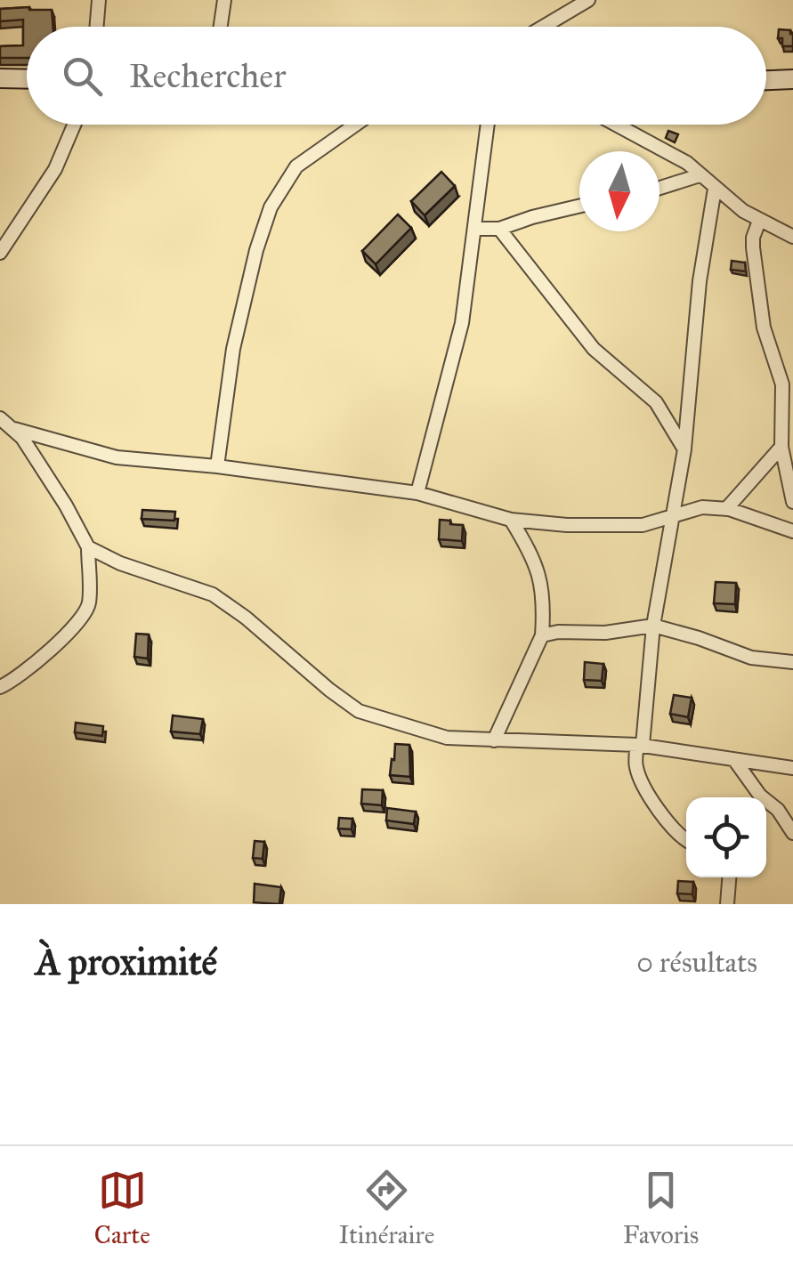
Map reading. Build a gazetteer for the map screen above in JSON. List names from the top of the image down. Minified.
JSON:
{"north":"bottom","page":{"search":"Rechercher","heading":["À proximité","0 résultats"],"nav":["Carte","Itinéraire","Favoris"]}}
